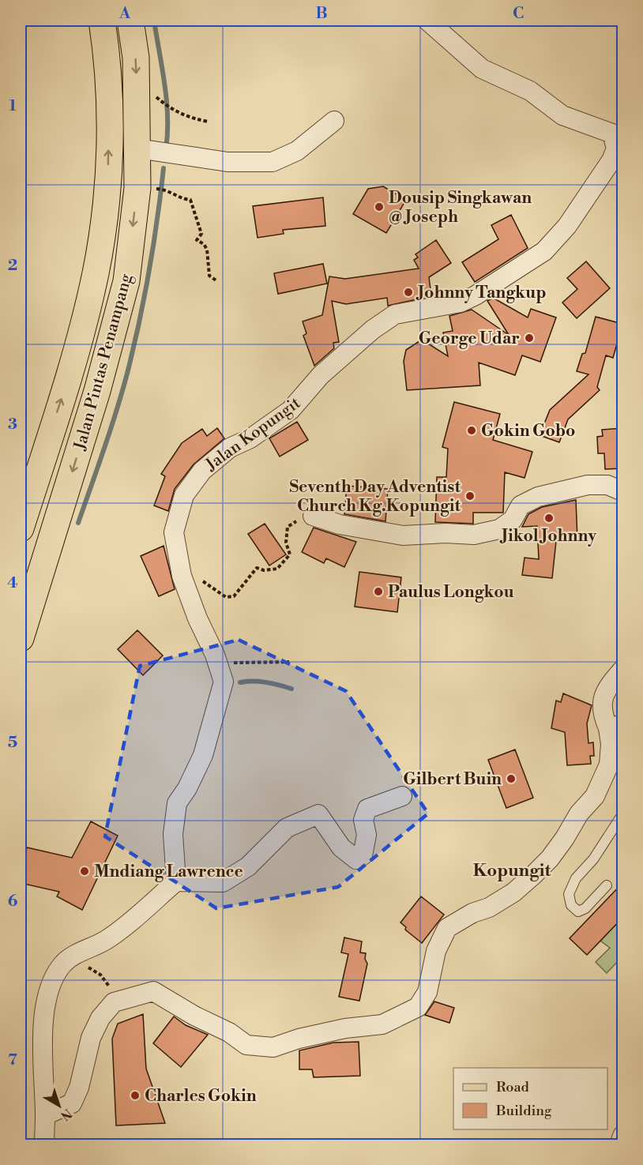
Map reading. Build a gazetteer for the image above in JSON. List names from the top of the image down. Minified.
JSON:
{"streets":{"main road":["Jalan Pintas Penampang"],"street":["Jalan Kopungit"]},"districts":["Kopungit"],"places":["Dousip Singkawan @ Joseph","Johnny Tangkup","George Udar","Gokin Gobo","Seventh Day Adventist Church Kg.Kopungit","Jikol Johnny","Paulus Longkou","Gilbert Buin","Mndiang Lawrence","Charles Gokin"],"legend":["Road","Building"],"north":"bottom right","grid":{"columns":["A","B","C"],"rows":["1","2","3","4","5","6","7"]}}
